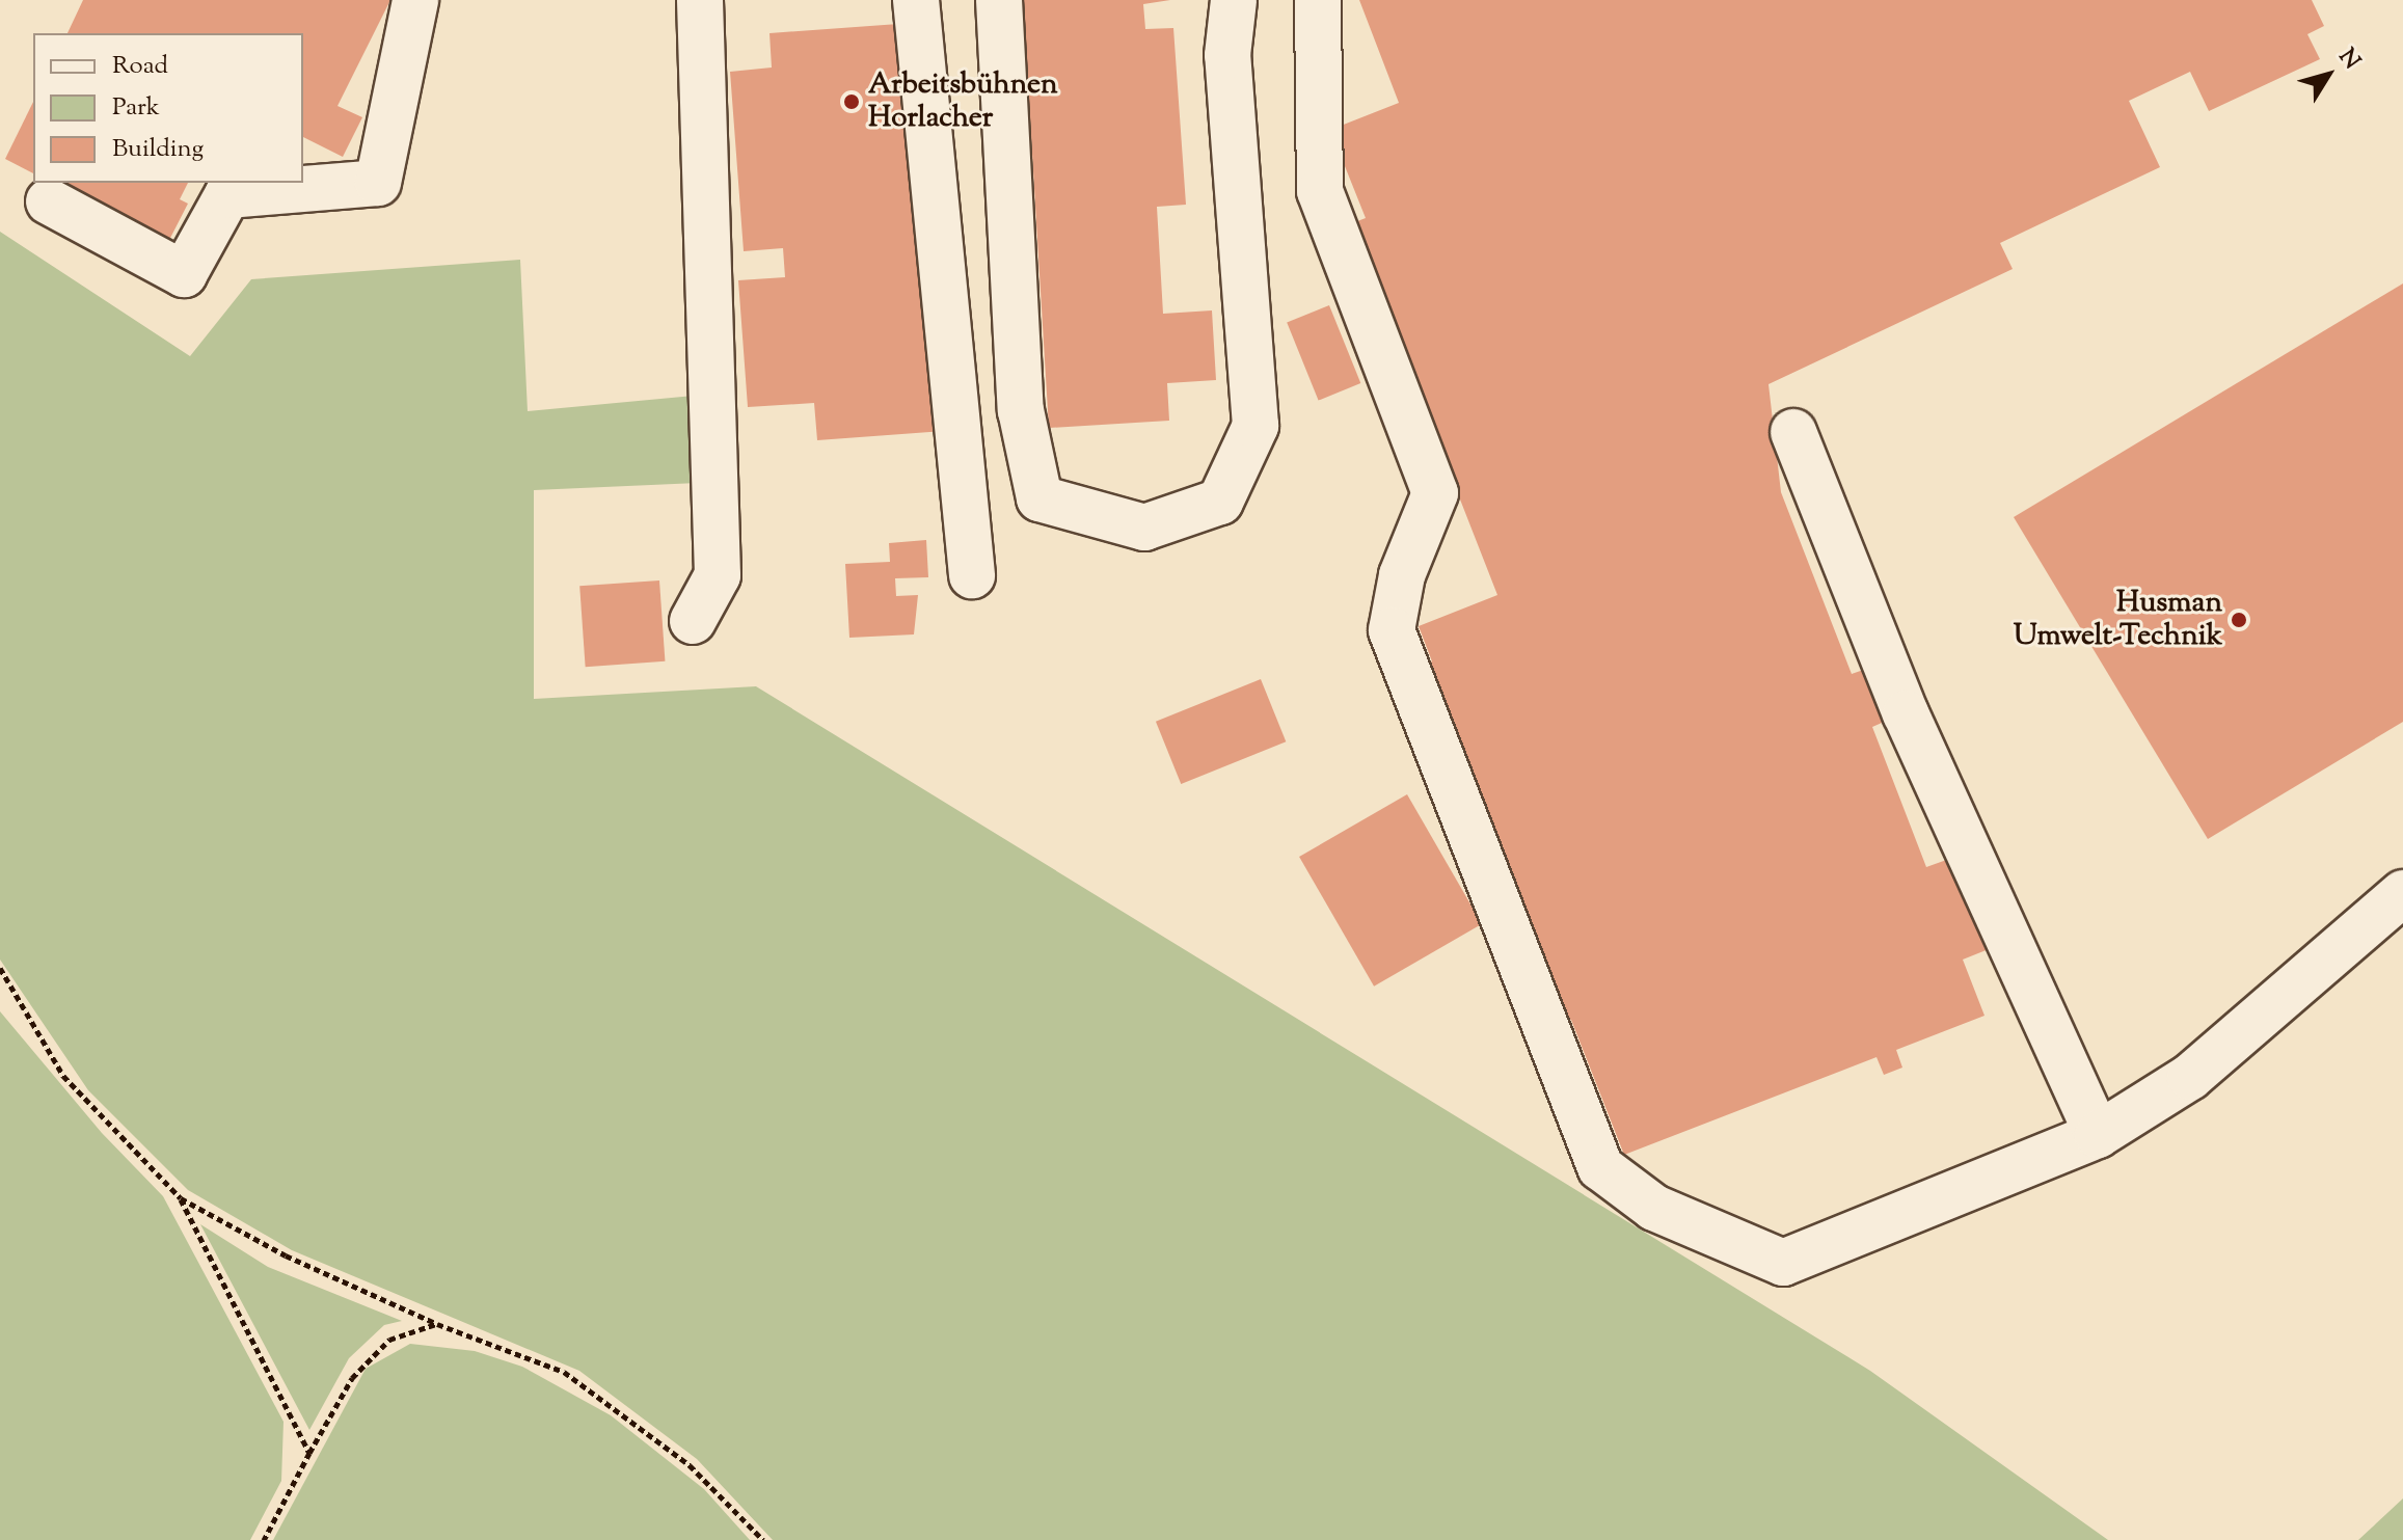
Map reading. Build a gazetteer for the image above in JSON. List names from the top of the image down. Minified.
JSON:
{"places":["Arbeitsbühnen Horlacher","Husman Umwelt-Technik"],"legend":["Road","Park","Building"],"north":"top right"}
